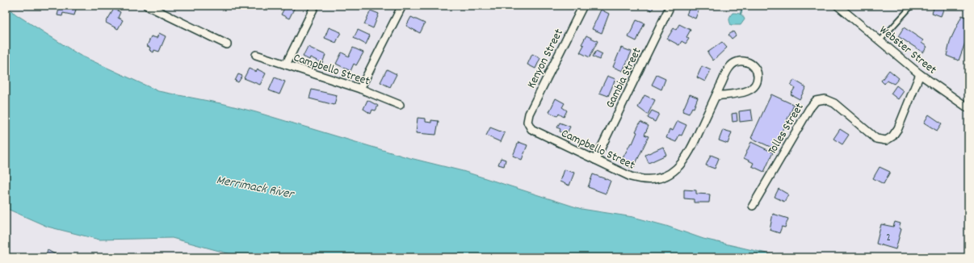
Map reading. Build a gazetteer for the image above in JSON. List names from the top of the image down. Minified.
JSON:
{"streets":{"street":["Webster Street","Kenyon Street","Campbello Street","Gambia Street","Tolles Street"]},"crossings":[["Webster Street","Tolles Street"],["Kenyon Street","Campbello Street"],["Campbello Street","Gambia Street"]],"water":["Merrimack River"],"house_numbers":["2"]}
